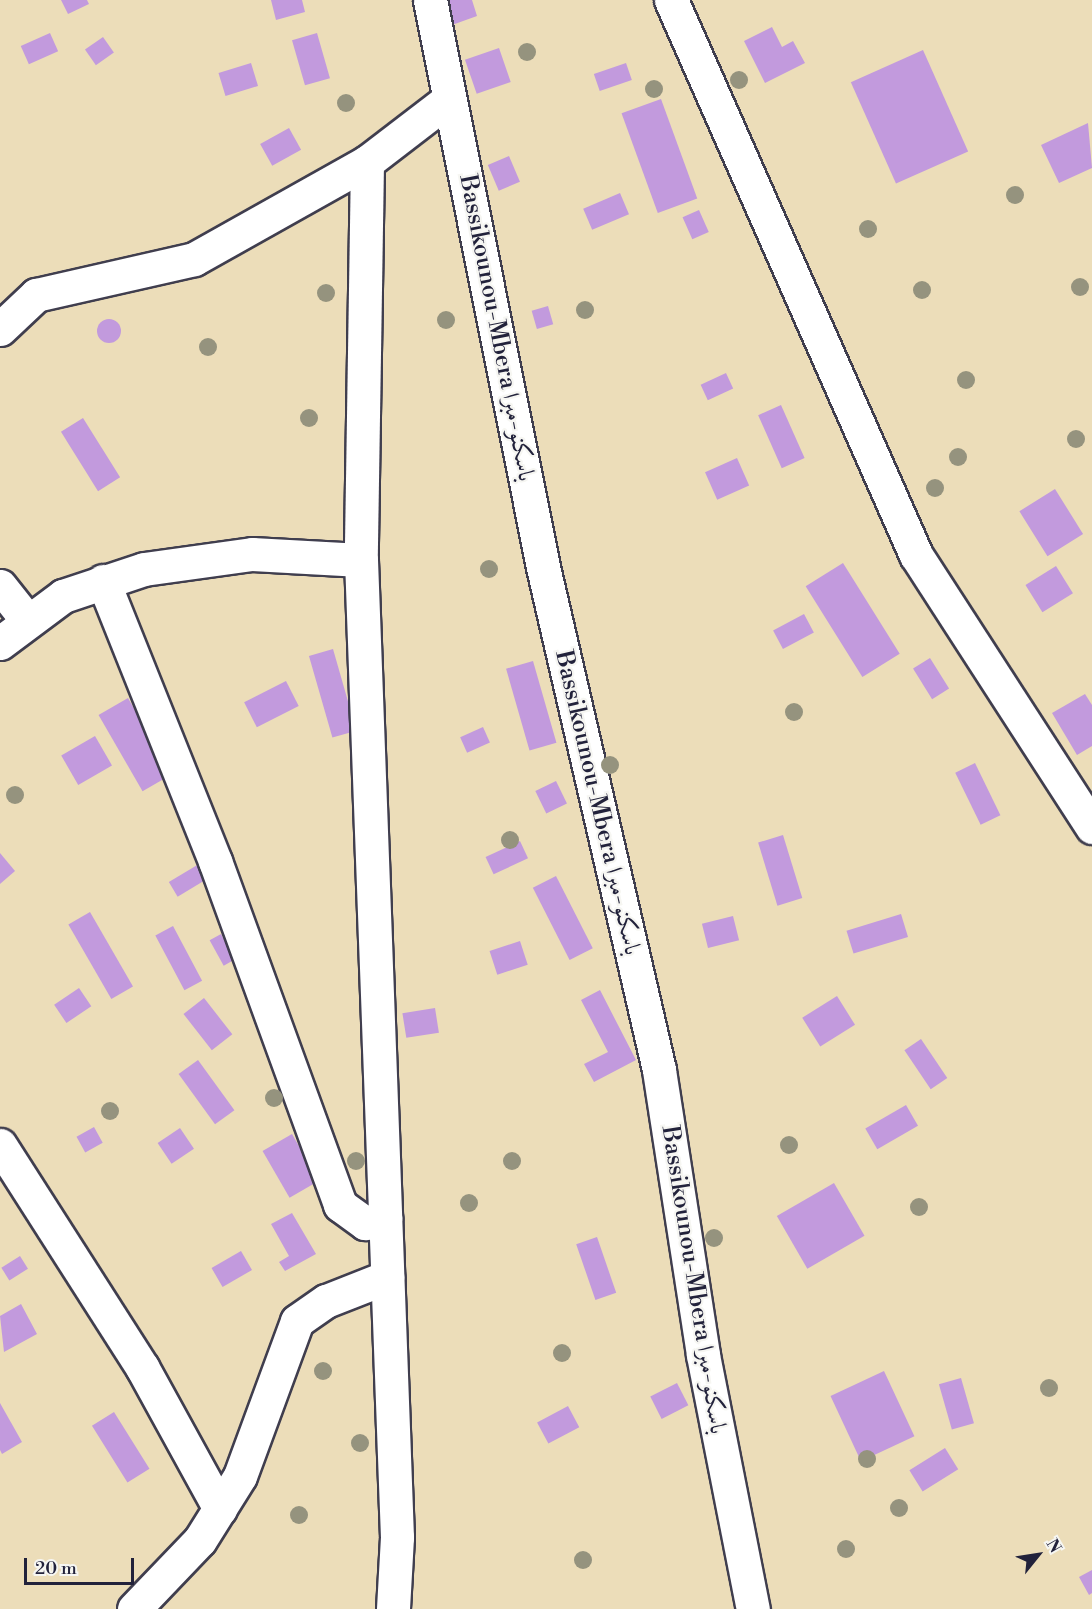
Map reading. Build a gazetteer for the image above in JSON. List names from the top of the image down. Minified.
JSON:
{"streets":{"street":["Bassikounou-Mbera باسكنو-مبرا"]},"scale_bar":"20 m","north":"top right"}
